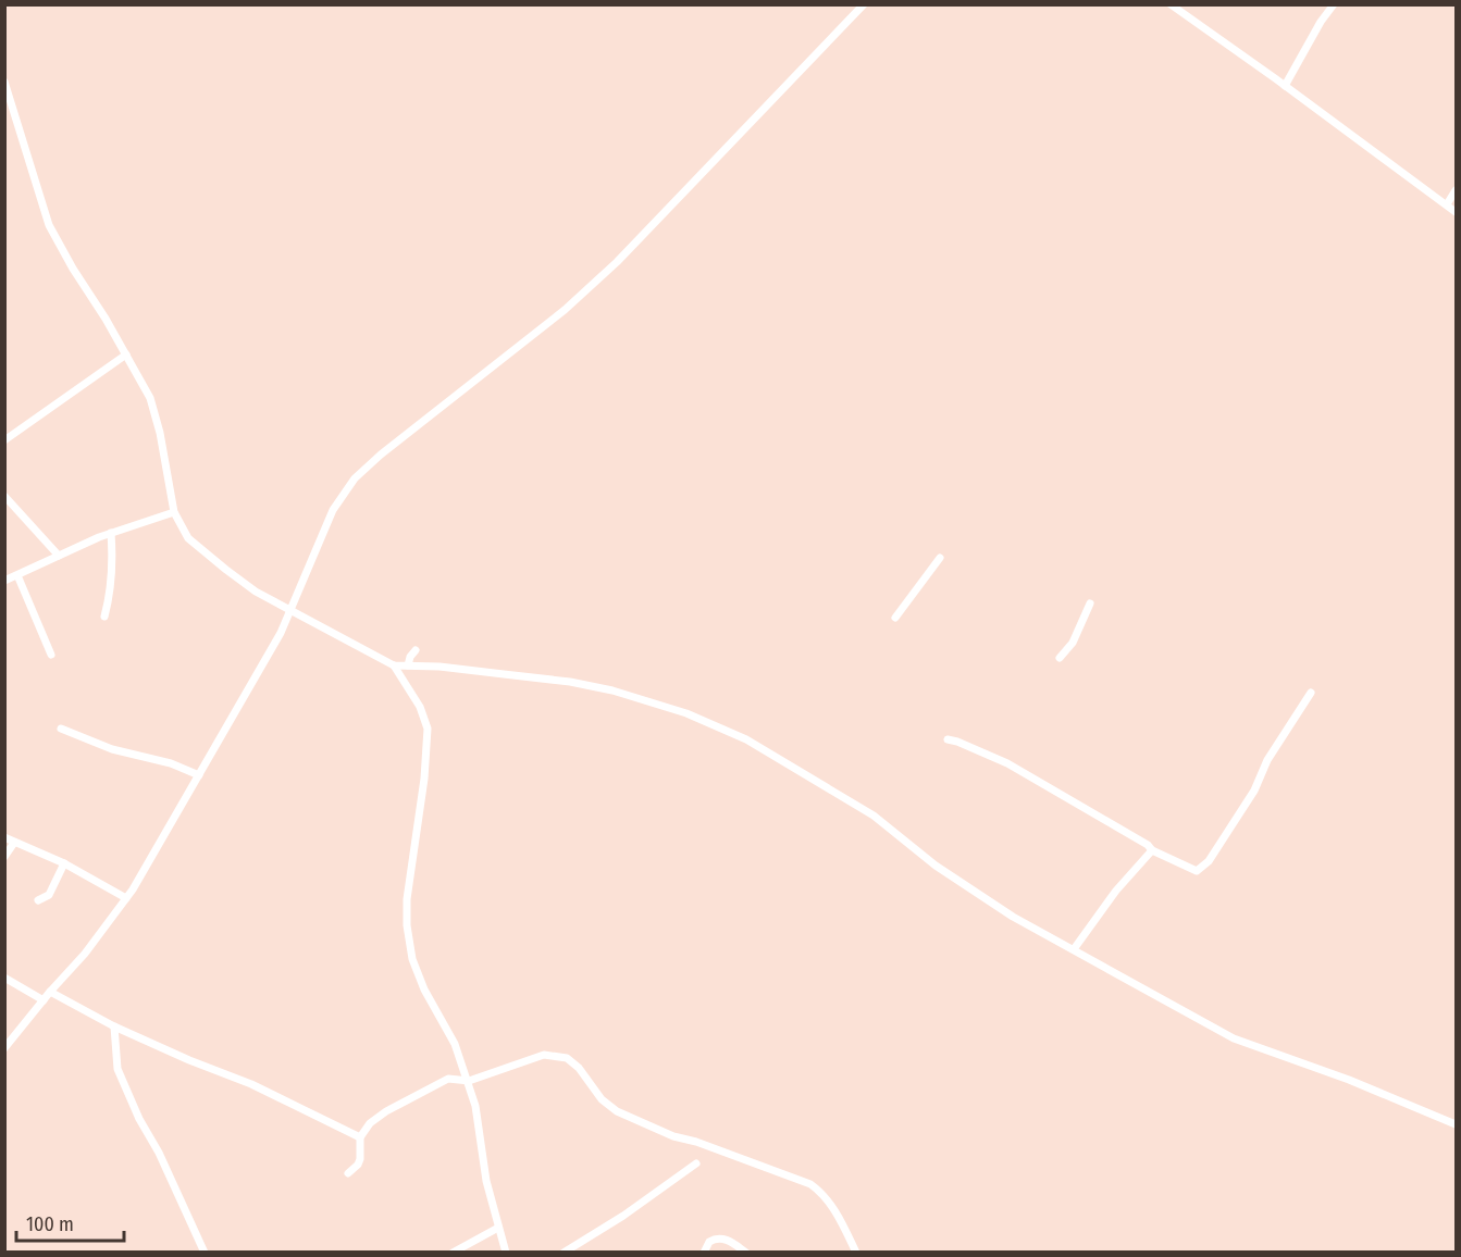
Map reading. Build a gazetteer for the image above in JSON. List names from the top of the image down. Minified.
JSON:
{"scale_bar":"100 m"}
